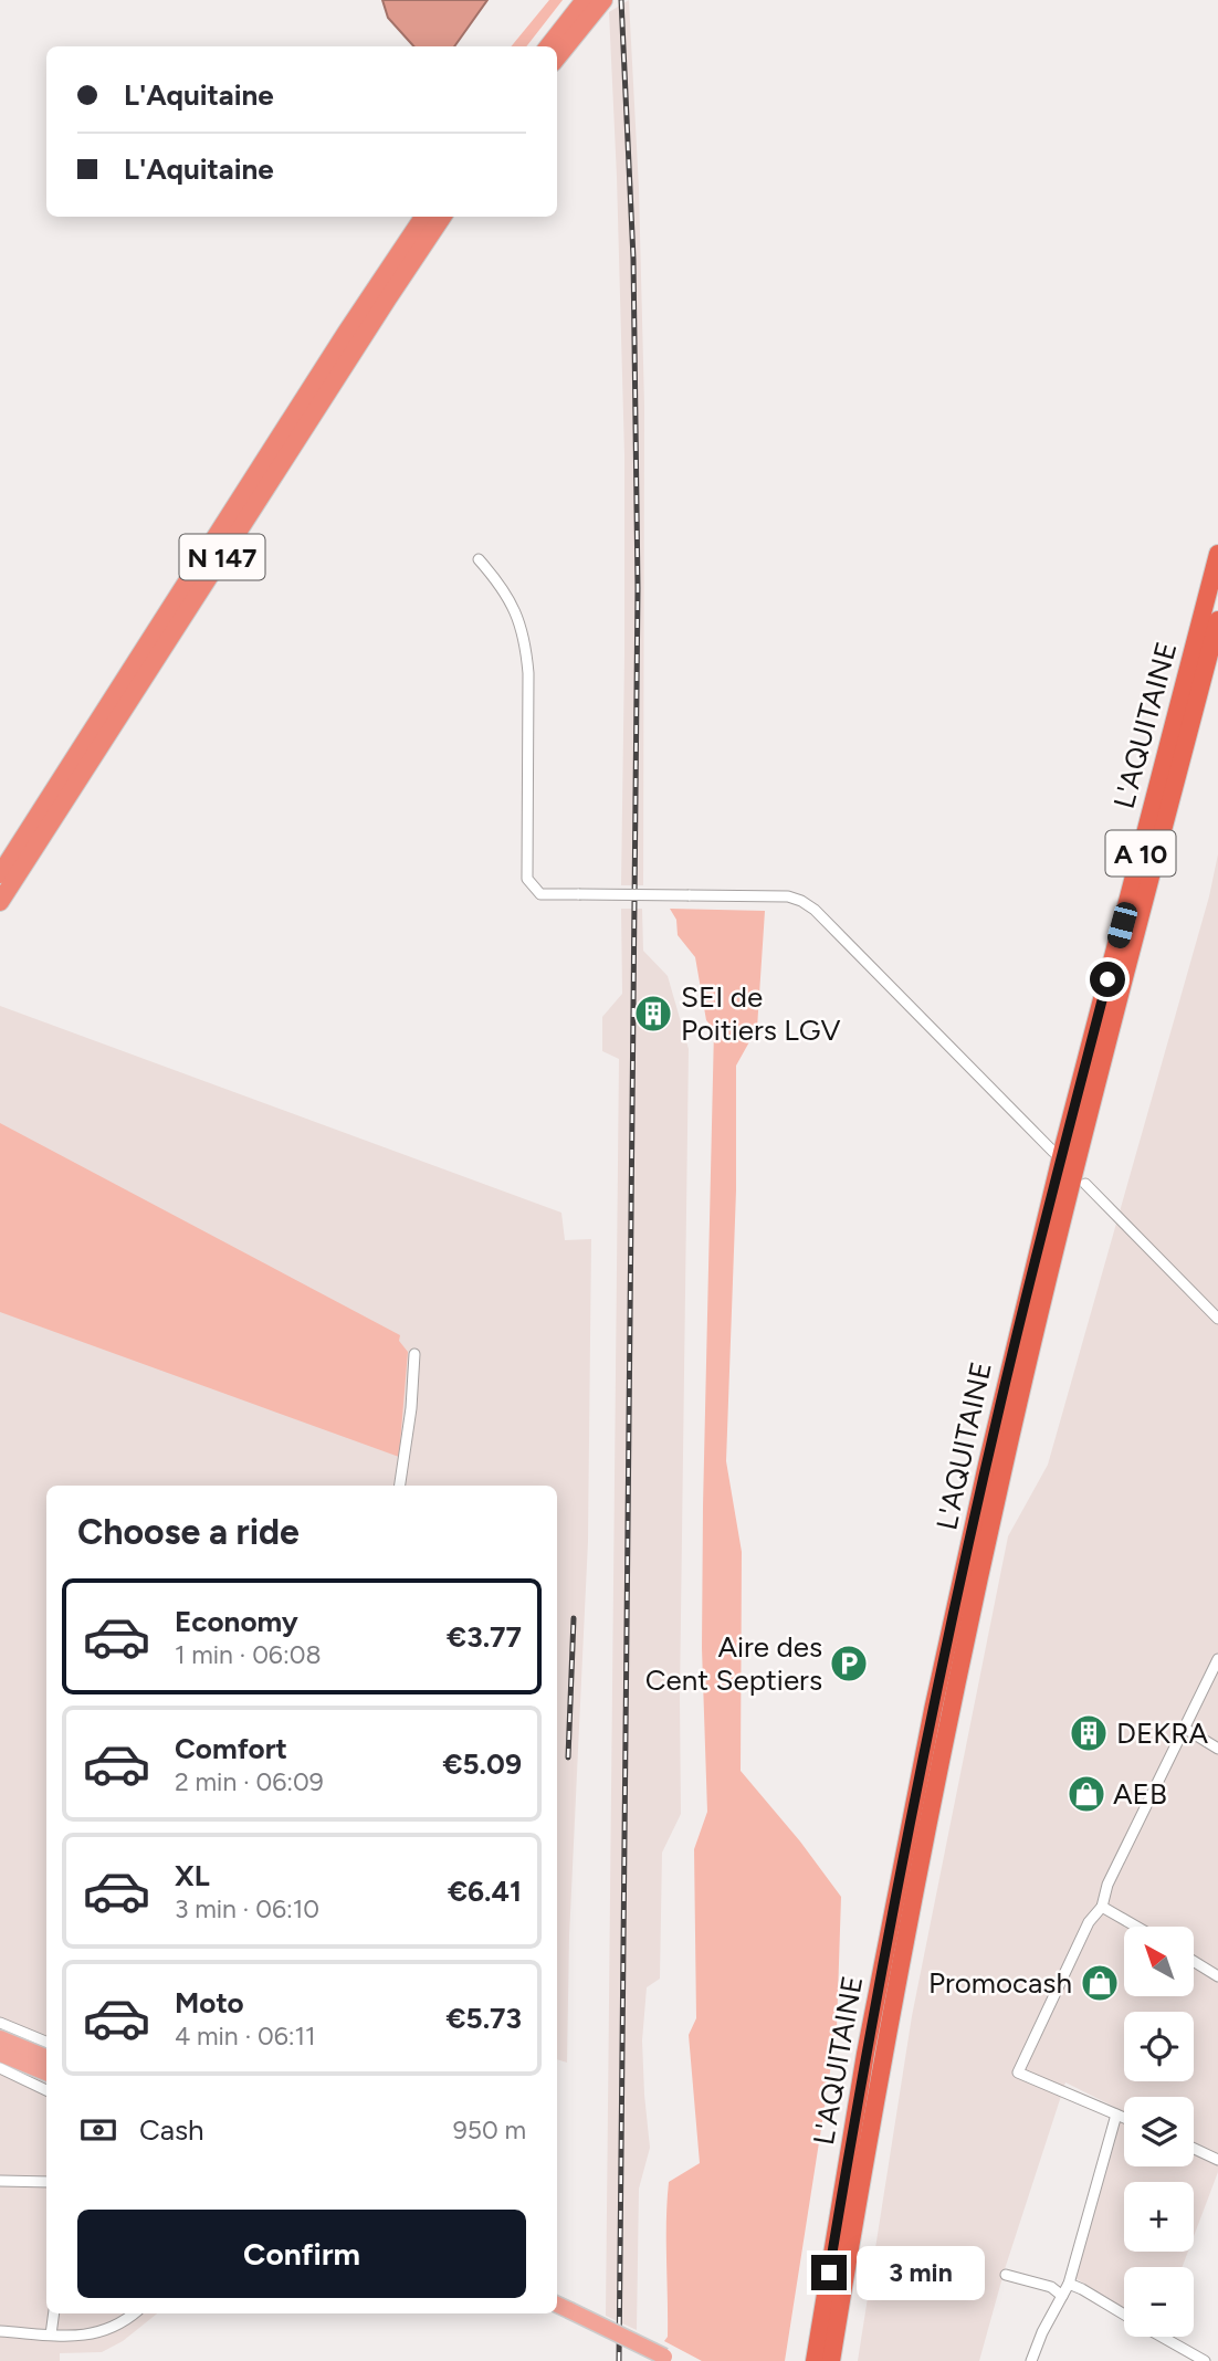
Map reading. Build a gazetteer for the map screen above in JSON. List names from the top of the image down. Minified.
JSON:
{"streets":{"highway":["N 147","L'AQUITAINE","A 10"]},"places":{"building":["SEI de Poitiers LGV","DEKRA"],"parking":["Aire des Cent Septiers"],"shop":["AEB","Promocash"]},"north":"top left","page":{"banner":["L'Aquitaine","L'Aquitaine"],"heading":"Choose a ride","list":[{"name":"Economy","note":"1 min · 06:08","value":"€3.77"},{"name":"Comfort","note":"2 min · 06:09","value":"€5.09"},{"name":"XL","note":"3 min · 06:10","value":"€6.41"},{"name":"Moto","note":"4 min · 06:11","value":"€5.73"}],"map_buttons":["+","−"],"pay":["Cash","950 m"],"buttons":"Confirm","bubble":"3 min"}}
